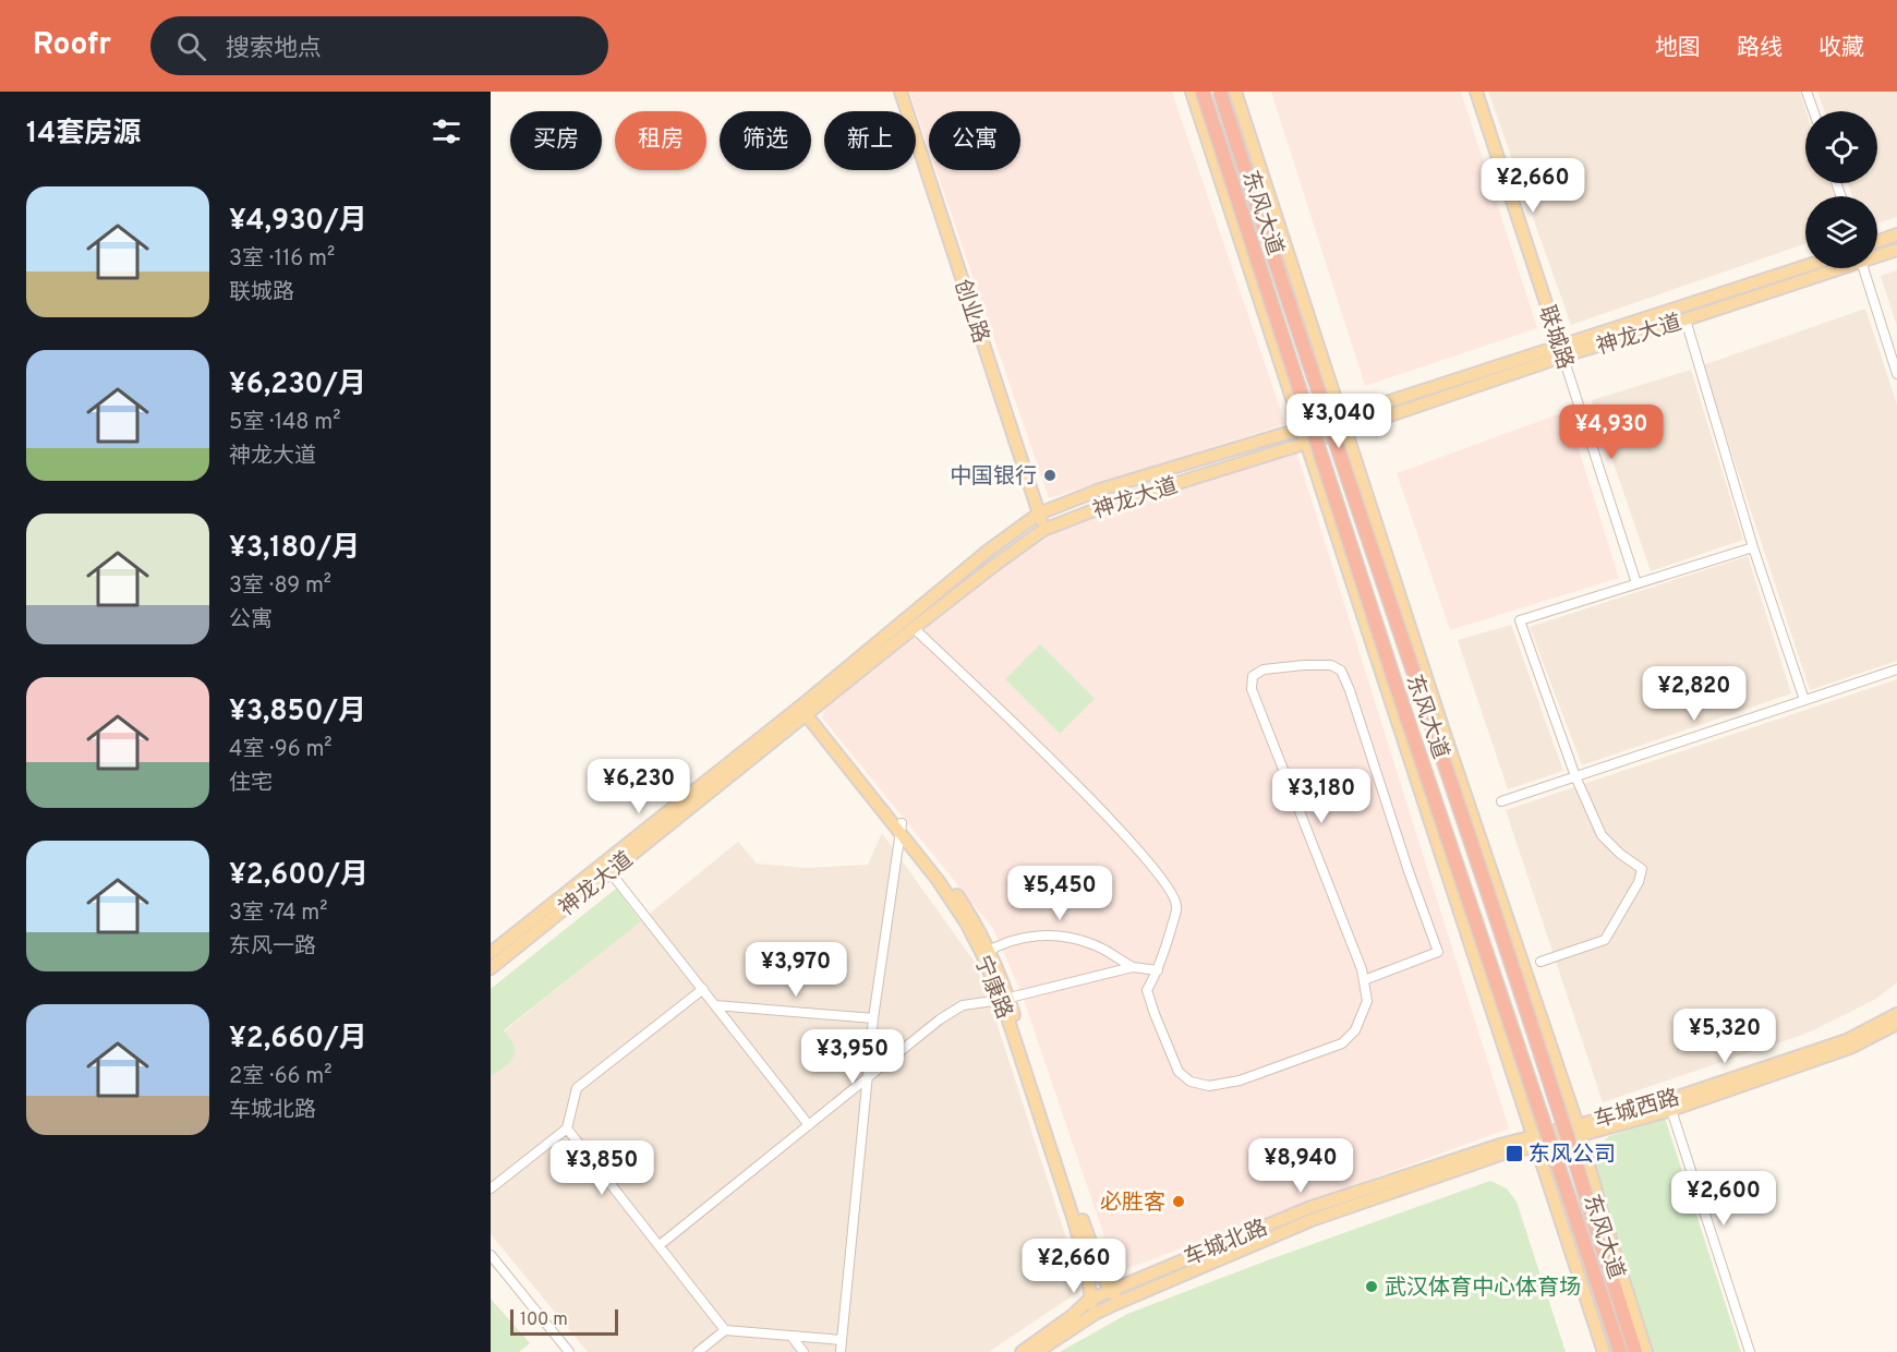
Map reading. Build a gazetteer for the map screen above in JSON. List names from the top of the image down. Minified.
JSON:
{"streets":{"highway":["东风大道"],"main road":["创业路","神龙大道","联城路","宁康路","车城西路","车城北路"]},"crossings":[["创业路","神龙大道"],["神龙大道","联城路"],["神龙大道","宁康路"],["宁康路","车城北路"],["车城西路","车城北路"]],"places":{"other":["中国银行","必胜客","武汉体育中心体育场"],"transit":["东风公司"]},"scale_bar":"100 m","page":{"header":"Roofr","search":"搜索地点","nav":["地图","路线","收藏"],"heading":"14套房源","chip":["买房","租房","筛选","新上","公寓"],"price":["¥2,660","¥3,040","¥4,930","¥2,820","¥6,230","¥3,180","¥5,450","¥3,970","¥5,320","¥3,950","¥8,940","¥3,850","¥2,600","¥2,660"],"list":[{"name":"¥4,930/月","note":"3室 · 116 m² · 联城路"},{"name":"¥6,230/月","note":"5室 · 148 m² · 神龙大道"},{"name":"¥3,180/月","note":"3室 · 89 m² · 公寓"},{"name":"¥3,850/月","note":"4室 · 96 m² · 住宅"},{"name":"¥2,600/月","note":"3室 · 74 m² · 东风一路"},{"name":"¥2,660/月","note":"2室 · 66 m² · 车城北路"}],"scale":"100 m"}}
